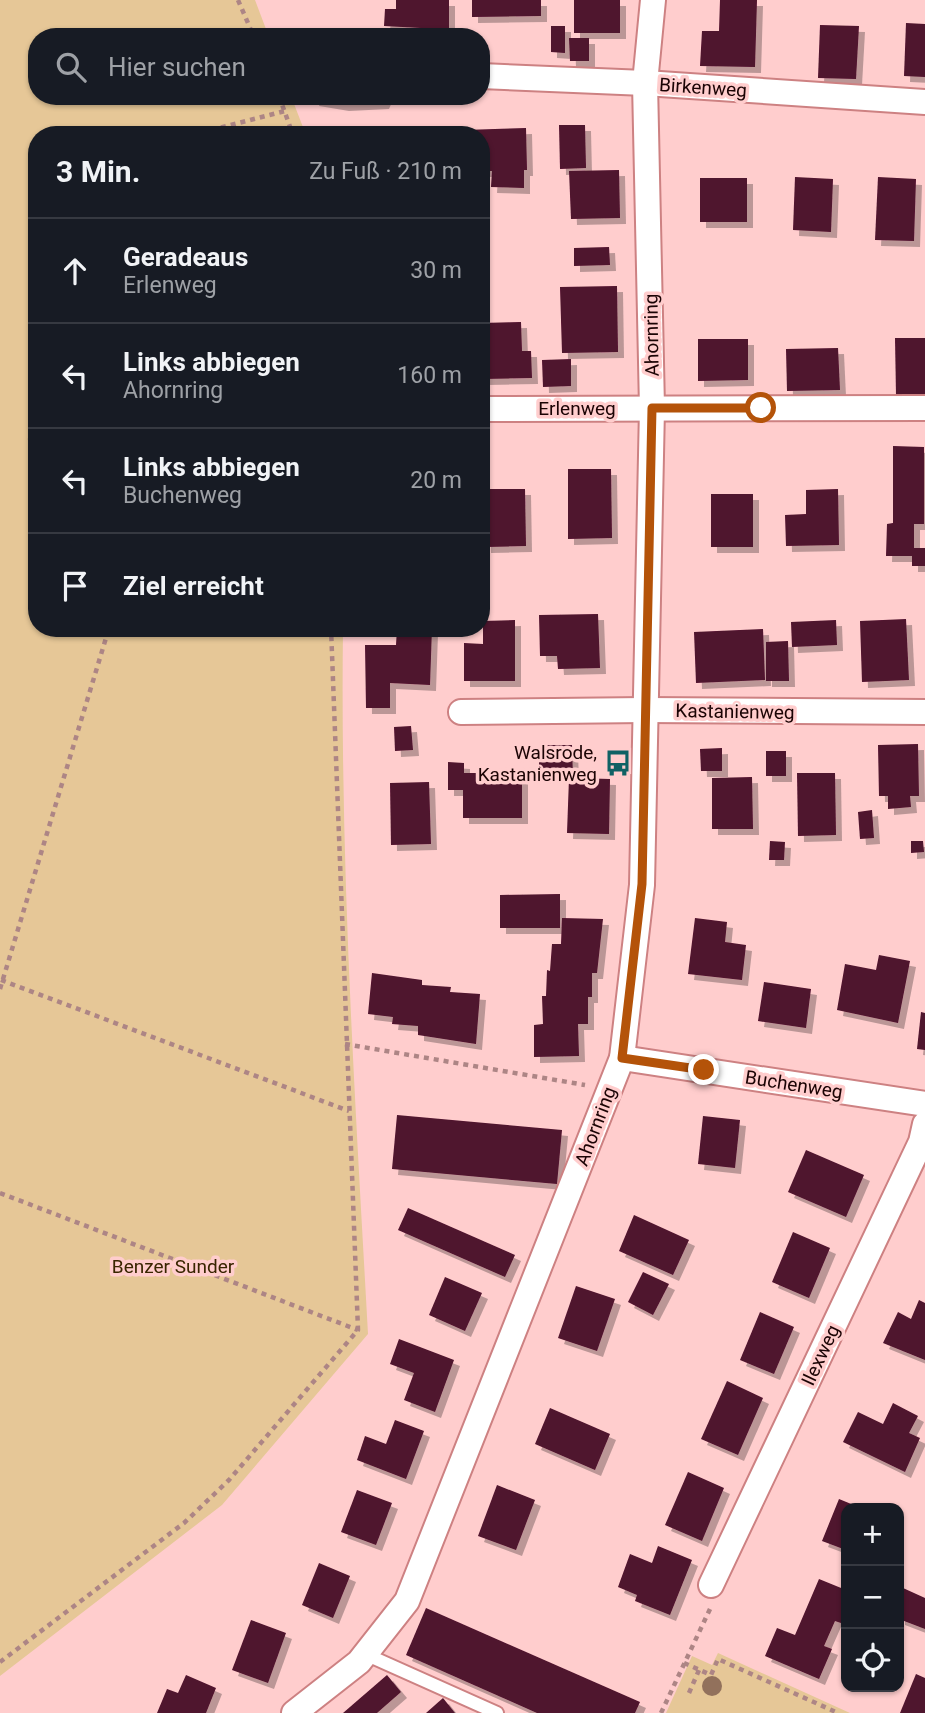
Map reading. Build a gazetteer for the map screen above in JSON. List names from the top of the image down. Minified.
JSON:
{"streets":{"street":["Birkenweg","Ahornring","Erlenweg","Kastanienweg","Buchenweg","Ilexweg"]},"crossings":[["Birkenweg","Ahornring"],["Ahornring","Erlenweg"],["Ahornring","Kastanienweg"],["Ahornring","Buchenweg"]],"parks":["Benzer Sunder"],"places":{"bus stop":["Walsrode, Kastanienweg"]},"page":{"search":"Hier suchen","heading":["3 Min.","Zu Fuß · 210 m"],"list":[["Geradeaus","Erlenweg","30 m"],["Links abbiegen","Ahornring","160 m"],["Links abbiegen","Buchenweg","20 m"],"Ziel erreicht"],"map_buttons":["+","−"]}}
